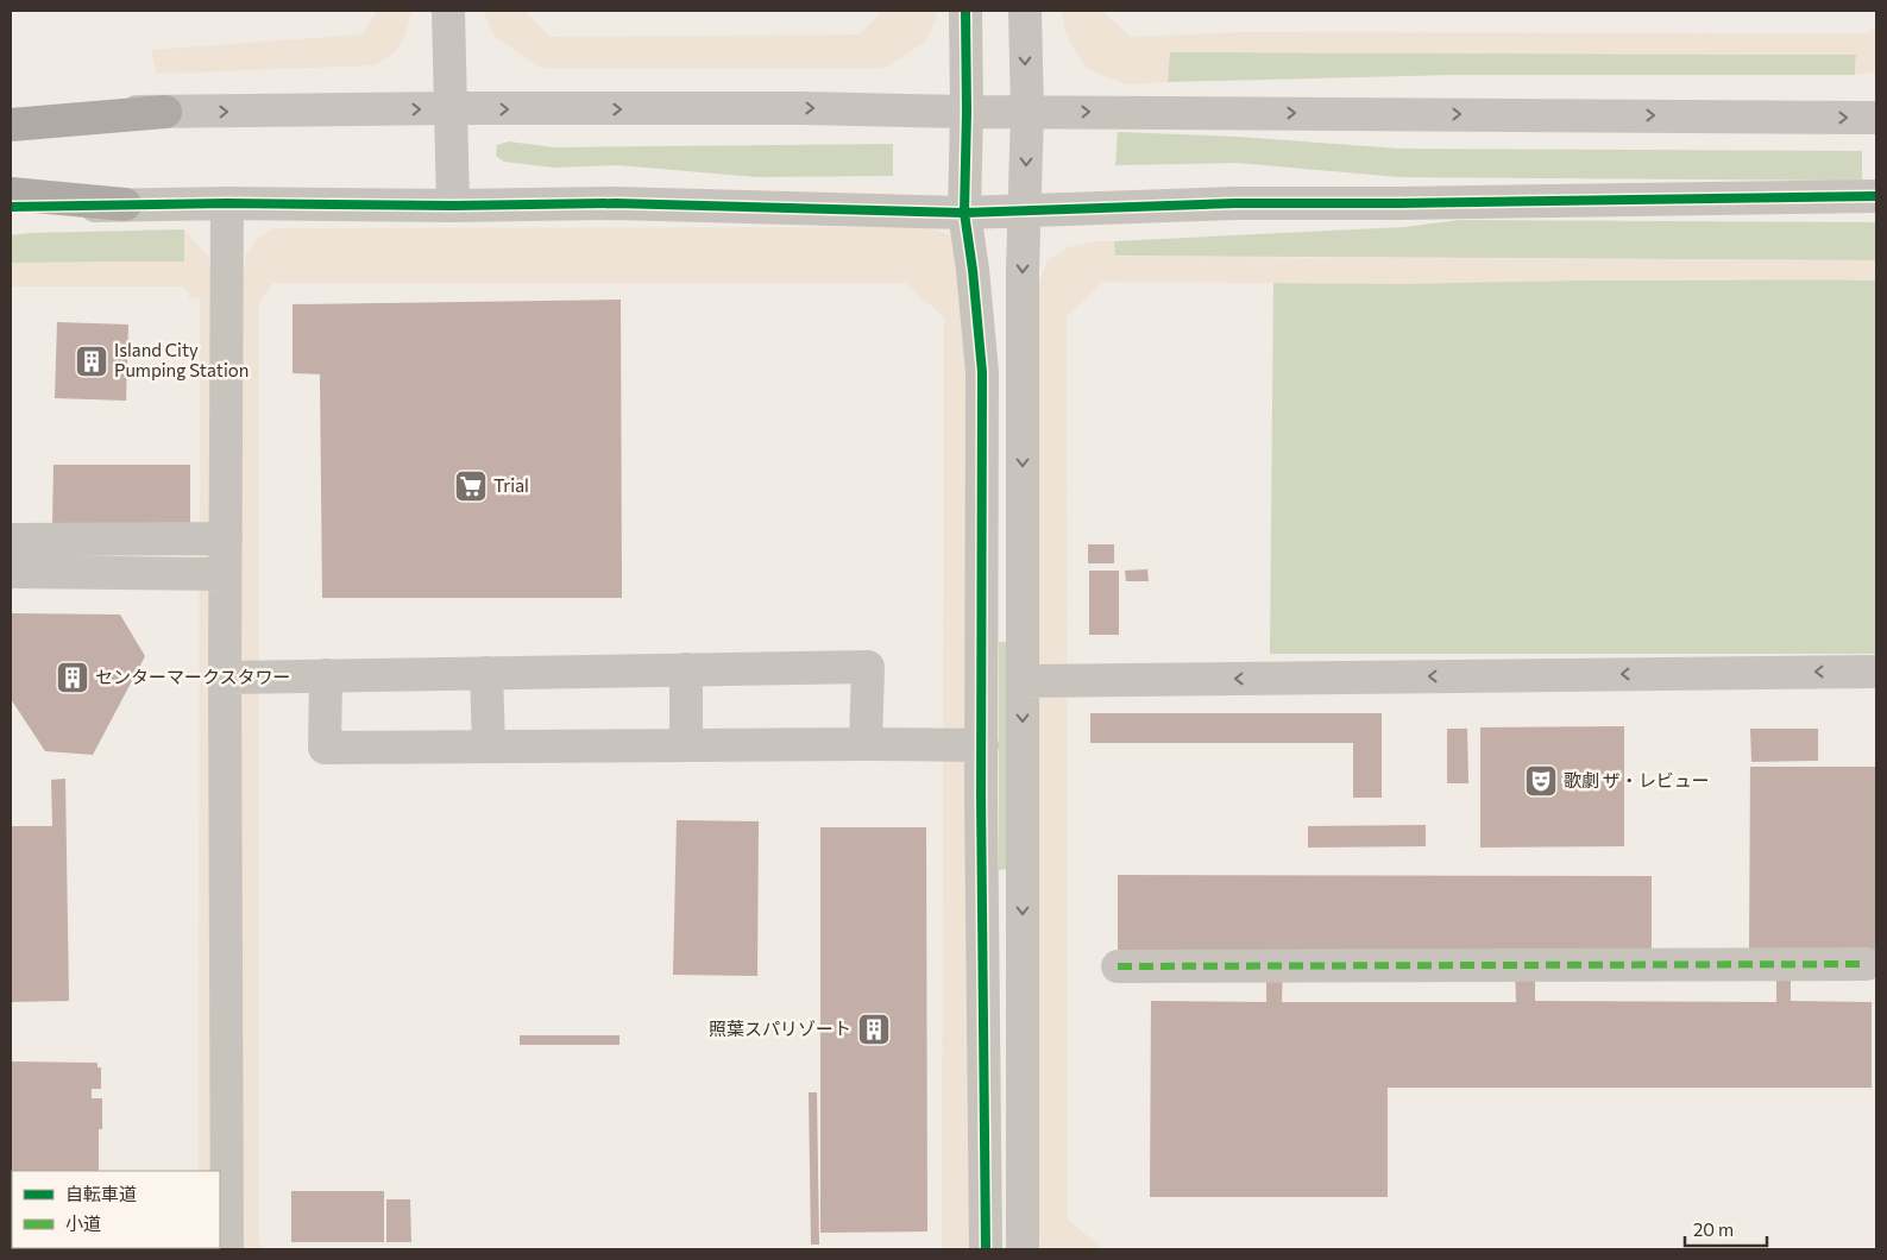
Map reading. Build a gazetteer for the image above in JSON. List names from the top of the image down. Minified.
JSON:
{"places":{"building":["Island City Pumping Station","センターマークスタワー","照葉スパリゾート"],"supermarket":["Trial"],"theatre":["歌劇 ザ・レビュー"]},"legend":["自転車道","小道"],"scale_bar":"20 m"}
